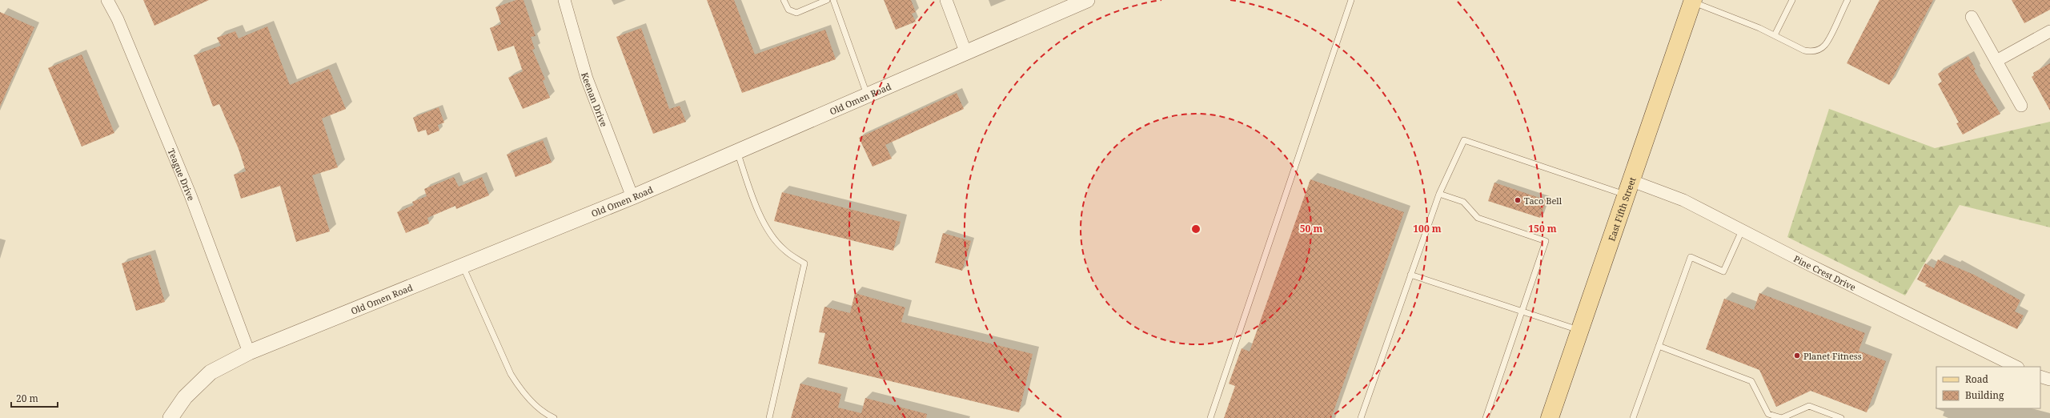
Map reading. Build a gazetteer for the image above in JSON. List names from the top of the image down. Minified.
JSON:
{"streets":{"main road":["East Fifth Street"],"street":["Old Omen Road","Keenan Drive","Teague Drive","Pine Crest Drive"]},"crossings":[["Old Omen Road","Keenan Drive"],["Old Omen Road","Teague Drive"],["East Fifth Street","Pine Crest Drive"]],"places":["Taco Bell","Planet Fitness"],"legend":["Road","Building"],"scale_bar":"20 m","rings":["50 m","100 m","150 m"]}
